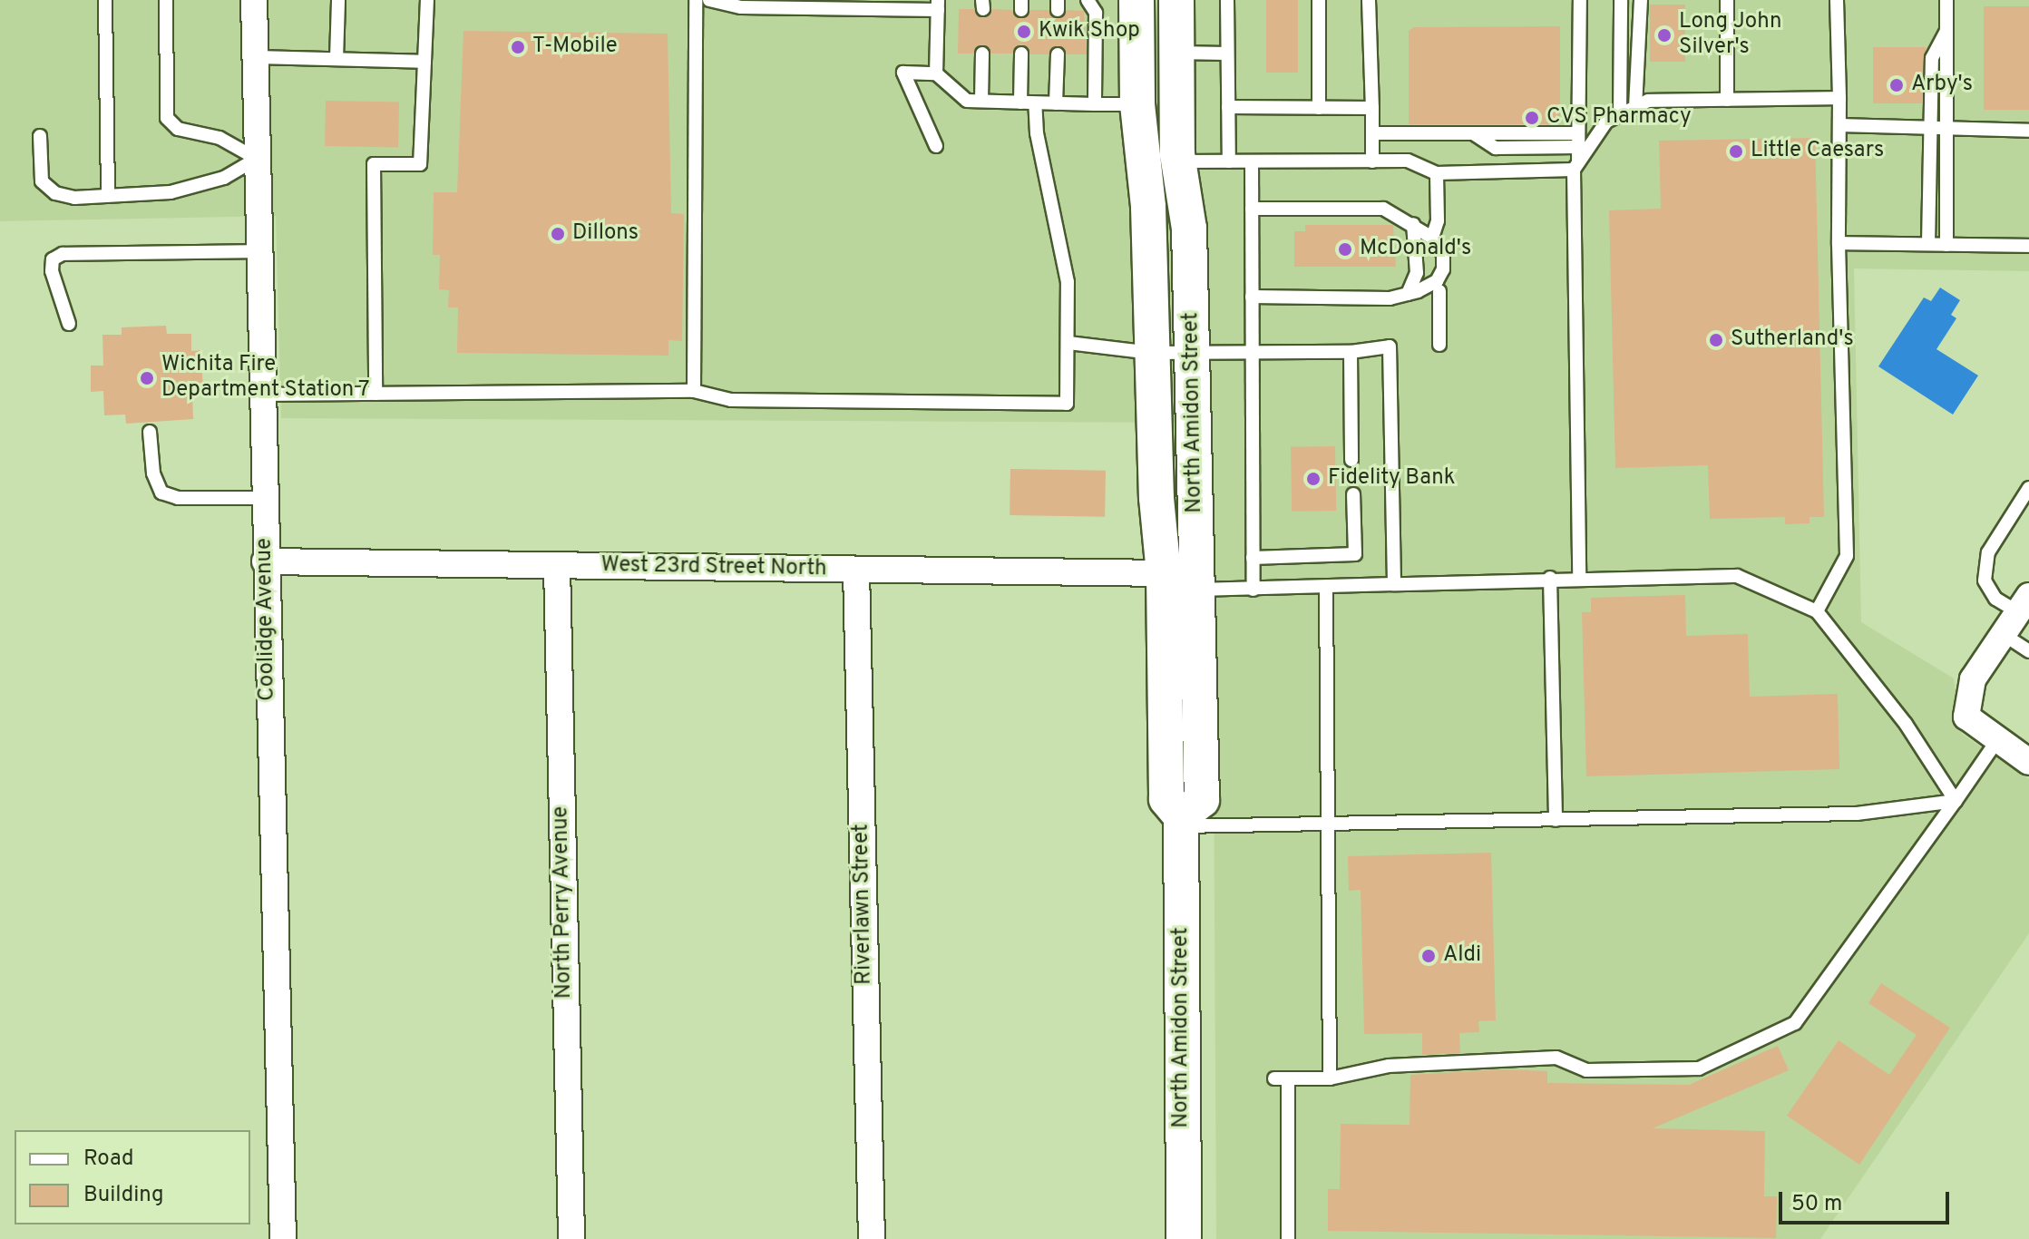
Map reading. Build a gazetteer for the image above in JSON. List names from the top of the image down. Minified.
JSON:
{"streets":{"main road":["North Amidon Street"],"street":["West 23rd Street North","Coolidge Avenue","North Perry Avenue","Riverlawn Street"]},"crossings":[["North Amidon Street","West 23rd Street North"],["West 23rd Street North","Coolidge Avenue"],["West 23rd Street North","North Perry Avenue"],["West 23rd Street North","Riverlawn Street"]],"places":["Kwik Shop","Long John Silver's","T-Mobile","Arby's","CVS Pharmacy","Little Caesars","Dillons","McDonald's","Sutherland's","Wichita Fire Department Station 7","Fidelity Bank","Aldi"],"legend":["Road","Building"],"scale_bar":"50 m"}
